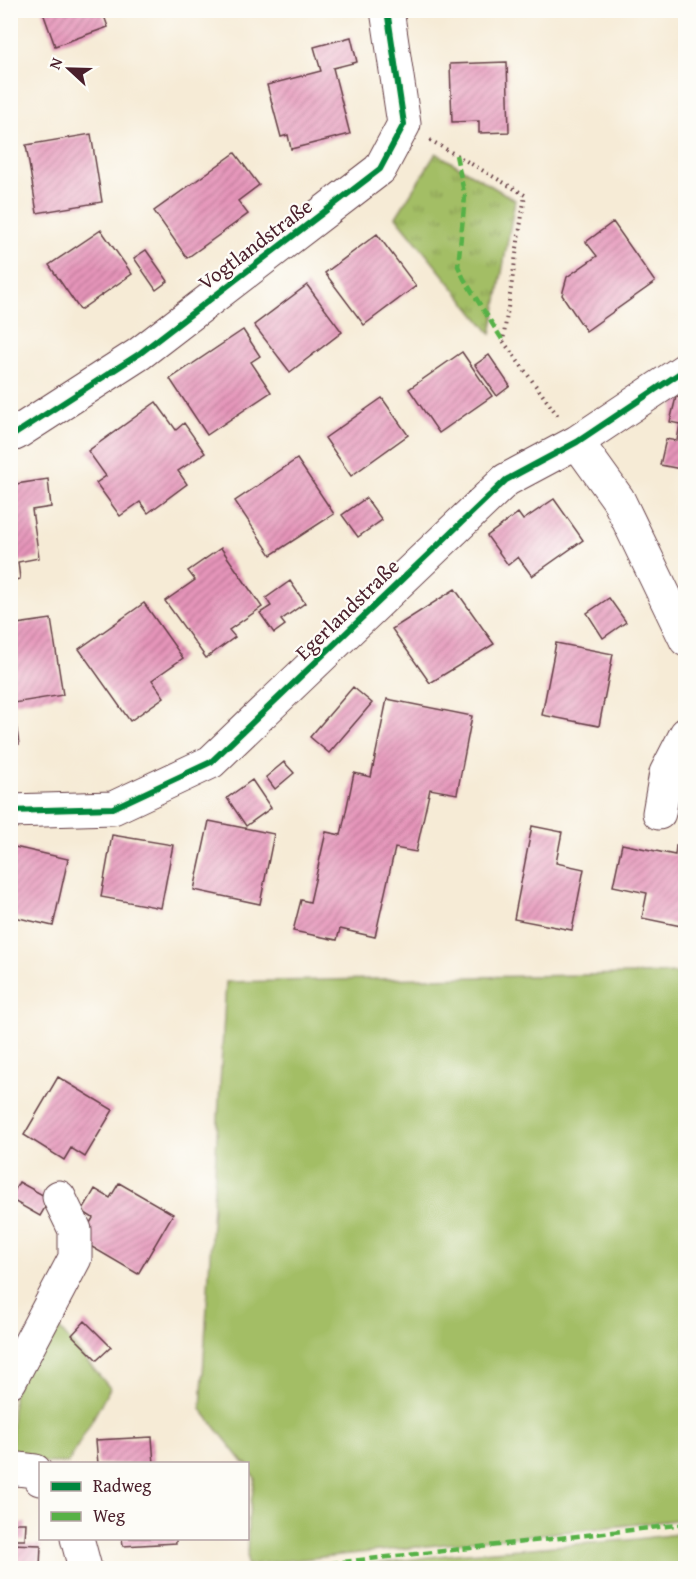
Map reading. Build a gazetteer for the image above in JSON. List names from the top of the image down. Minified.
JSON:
{"streets":{"street":["Vogtlandstraße","Egerlandstraße"]},"legend":["Radweg","Weg"],"north":"left"}
